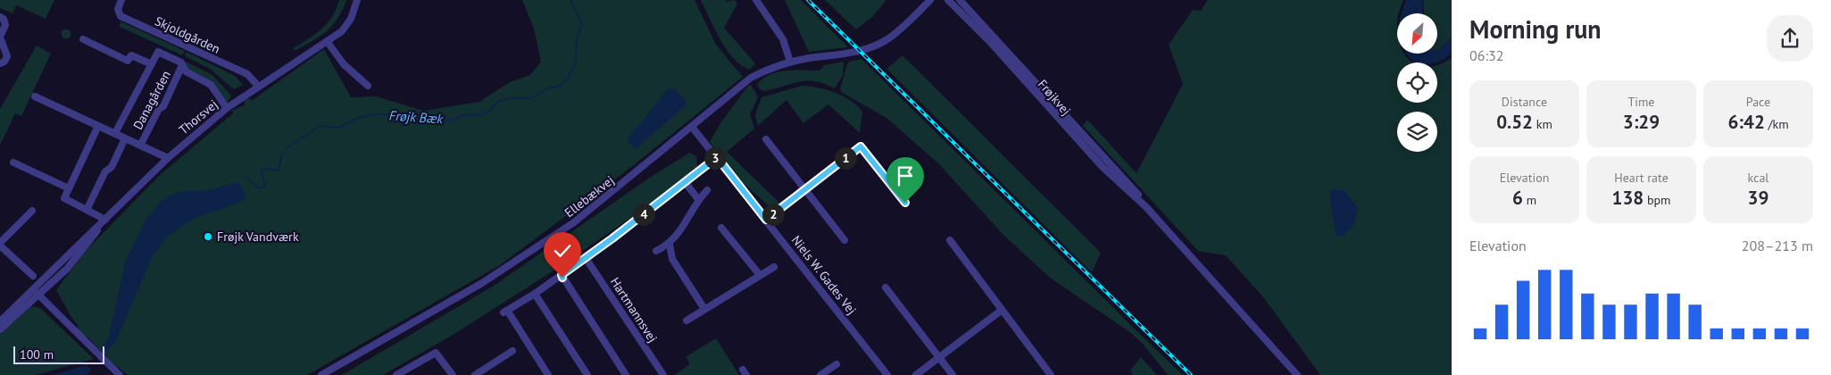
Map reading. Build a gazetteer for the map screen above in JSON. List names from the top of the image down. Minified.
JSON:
{"streets":{"street":["Skjoldgården","Frøjkvej","Danagården","Thorsvej","Ellebækvej","Niels W. Gades Vej","Hartmannsvej"]},"crossings":[["Skjoldgården","Thorsvej"],["Danagården","Thorsvej"],["Ellebækvej","Niels W. Gades Vej"]],"water":["Frøjk Bæk"],"places":["Frøjk Vandværk"],"scale_bar":"100 m","north":"bottom left","page":{"heading":["Morning run","06:32"],"stats":[["Distance","0.52 km"],["Time","3:29"],["Pace","6:42 /km"],["Elevation","6 m"],["Heart rate","138 bpm"],["kcal","39"]],"pins":["1","3","2","4"],"chart":["Elevation","208–213 m"],"scale":"100 m"}}
